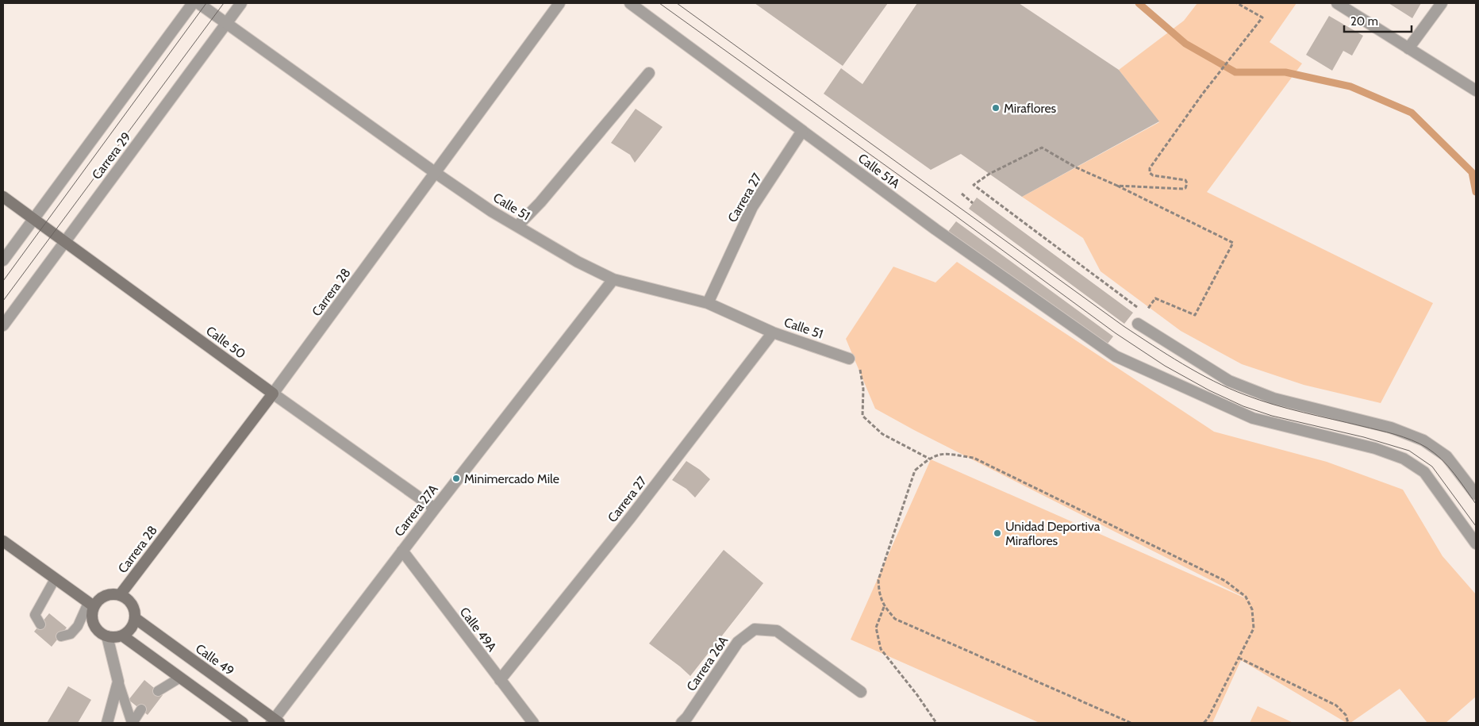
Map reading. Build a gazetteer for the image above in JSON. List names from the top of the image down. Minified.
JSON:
{"streets":{"main road":["Carrera 28","Calle 50","Calle 49"],"street":["Carrera 29","Calle 51A","Carrera 27","Calle 51","Carrera 27A","Calle 49A","Carrera 26A"]},"crossings":[["Carrera 29","Calle 51"],["Carrera 29","Calle 50"],["Calle 51A","Carrera 27"],["Carrera 27","Calle 51"],["Carrera 27","Calle 49A"],["Calle 51","Carrera 28"],["Calle 51","Carrera 27A"],["Carrera 28","Calle 50"],["Carrera 28","Calle 49"],["Calle 50","Carrera 27A"],["Carrera 27A","Calle 49A"],["Carrera 27A","Calle 49"]],"places":["Miraflores","Minimercado Mile","Unidad Deportiva Miraflores"],"scale_bar":"20 m"}
